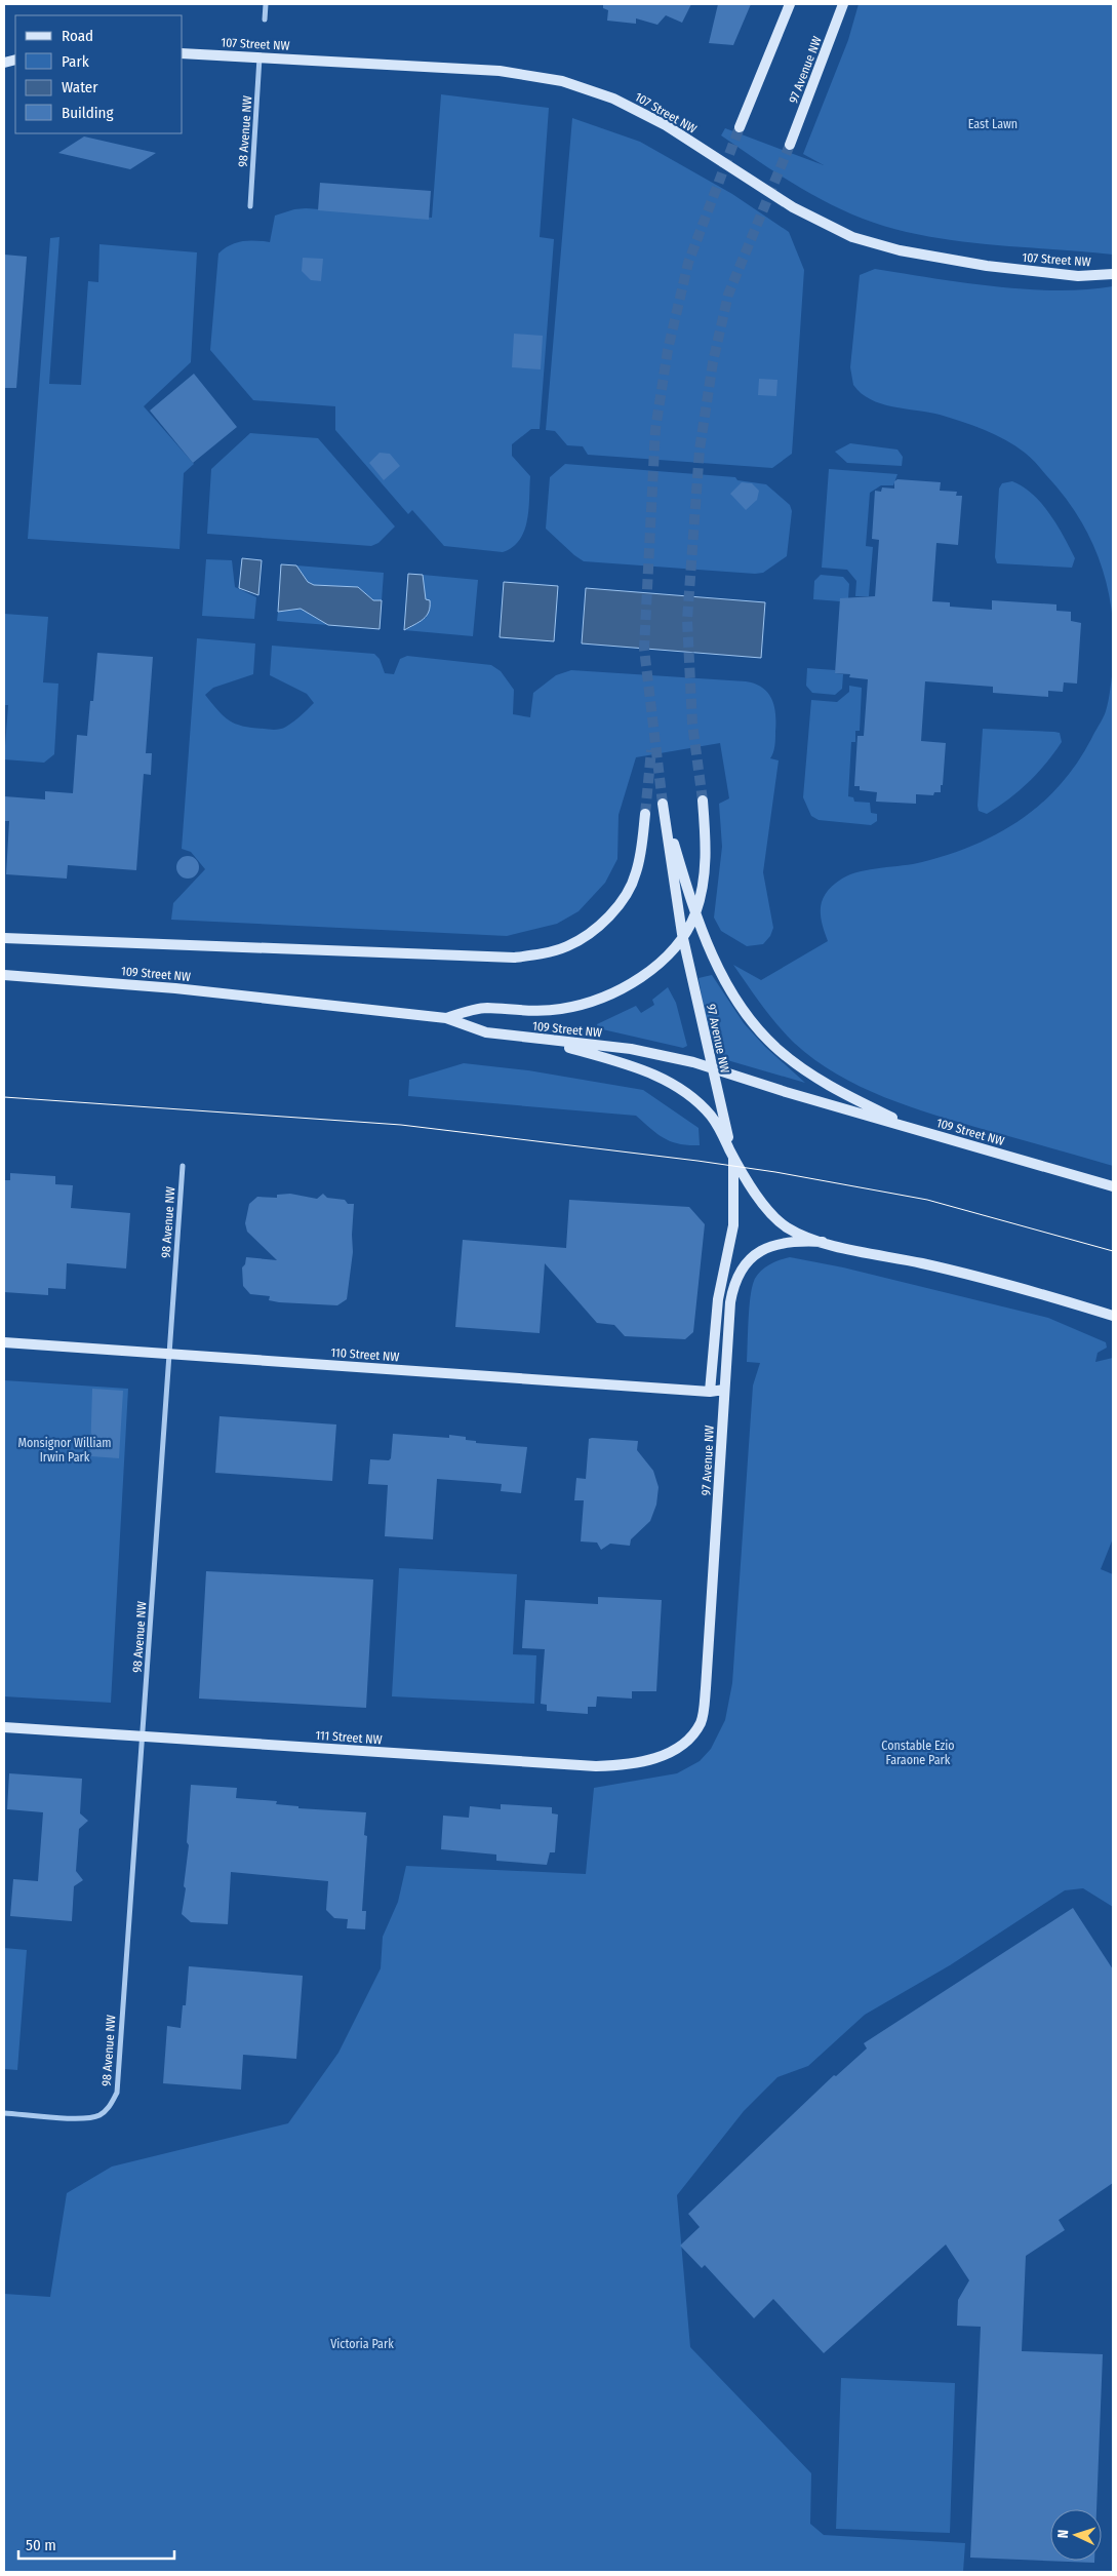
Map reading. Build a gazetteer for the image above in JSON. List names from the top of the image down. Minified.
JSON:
{"streets":{"main road":["107 Street NW","97 Avenue NW","109 Street NW","110 Street NW","111 Street NW"],"street":["98 Avenue NW"]},"crossings":[["107 Street NW","98 Avenue NW"],["97 Avenue NW","109 Street NW"],["97 Avenue NW","110 Street NW"],["97 Avenue NW","111 Street NW"],["98 Avenue NW","110 Street NW"],["98 Avenue NW","111 Street NW"]],"parks":["East Lawn","Monsignor William Irwin Park","Constable Ezio Faraone Park","Victoria Park"],"legend":["Road","Park","Water","Building"],"scale_bar":"50 m","north":"left"}
